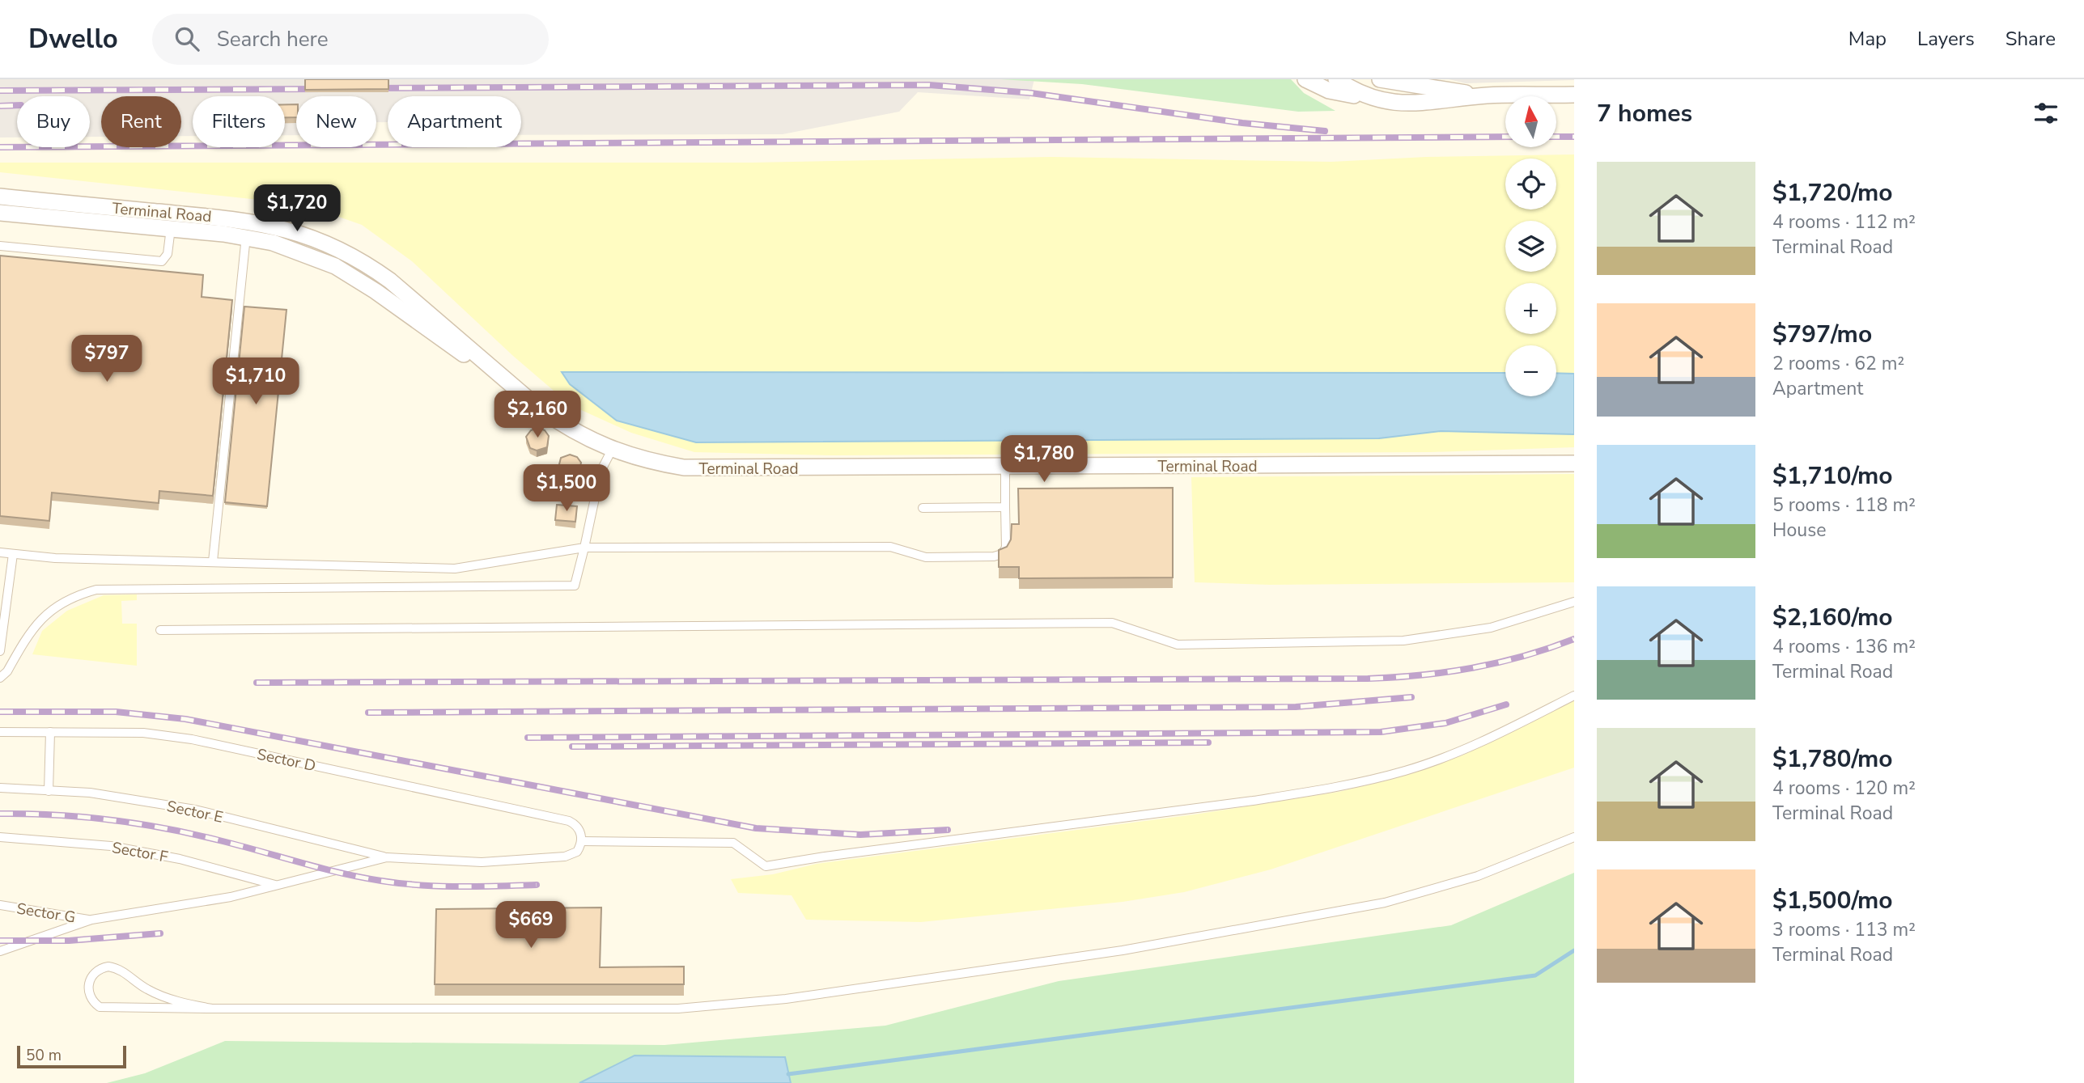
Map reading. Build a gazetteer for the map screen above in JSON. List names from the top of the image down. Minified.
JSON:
{"streets":{"street":["Terminal Road"],"lane":["Sector D","Sector E","Sector F","Sector G"]},"scale_bar":"50 m","north":"top","page":{"header":"Dwello","search":"Search here","nav":["Map","Layers","Share"],"heading":"7 homes","map_buttons":["+","−"],"chip":["Buy","Rent","Filters","New","Apartment"],"list":[{"name":"$1,720/mo","note":"4 rooms · 112 m² · Terminal Road"},{"name":"$797/mo","note":"2 rooms · 62 m² · Apartment"},{"name":"$1,710/mo","note":"5 rooms · 118 m² · House"},{"name":"$2,160/mo","note":"4 rooms · 136 m² · Terminal Road"},{"name":"$1,780/mo","note":"4 rooms · 120 m² · Terminal Road"},{"name":"$1,500/mo","note":"3 rooms · 113 m² · Terminal Road"}],"price":["$1,720","$797","$1,710","$2,160","$1,780","$1,500","$669"],"scale":"50 m"}}
